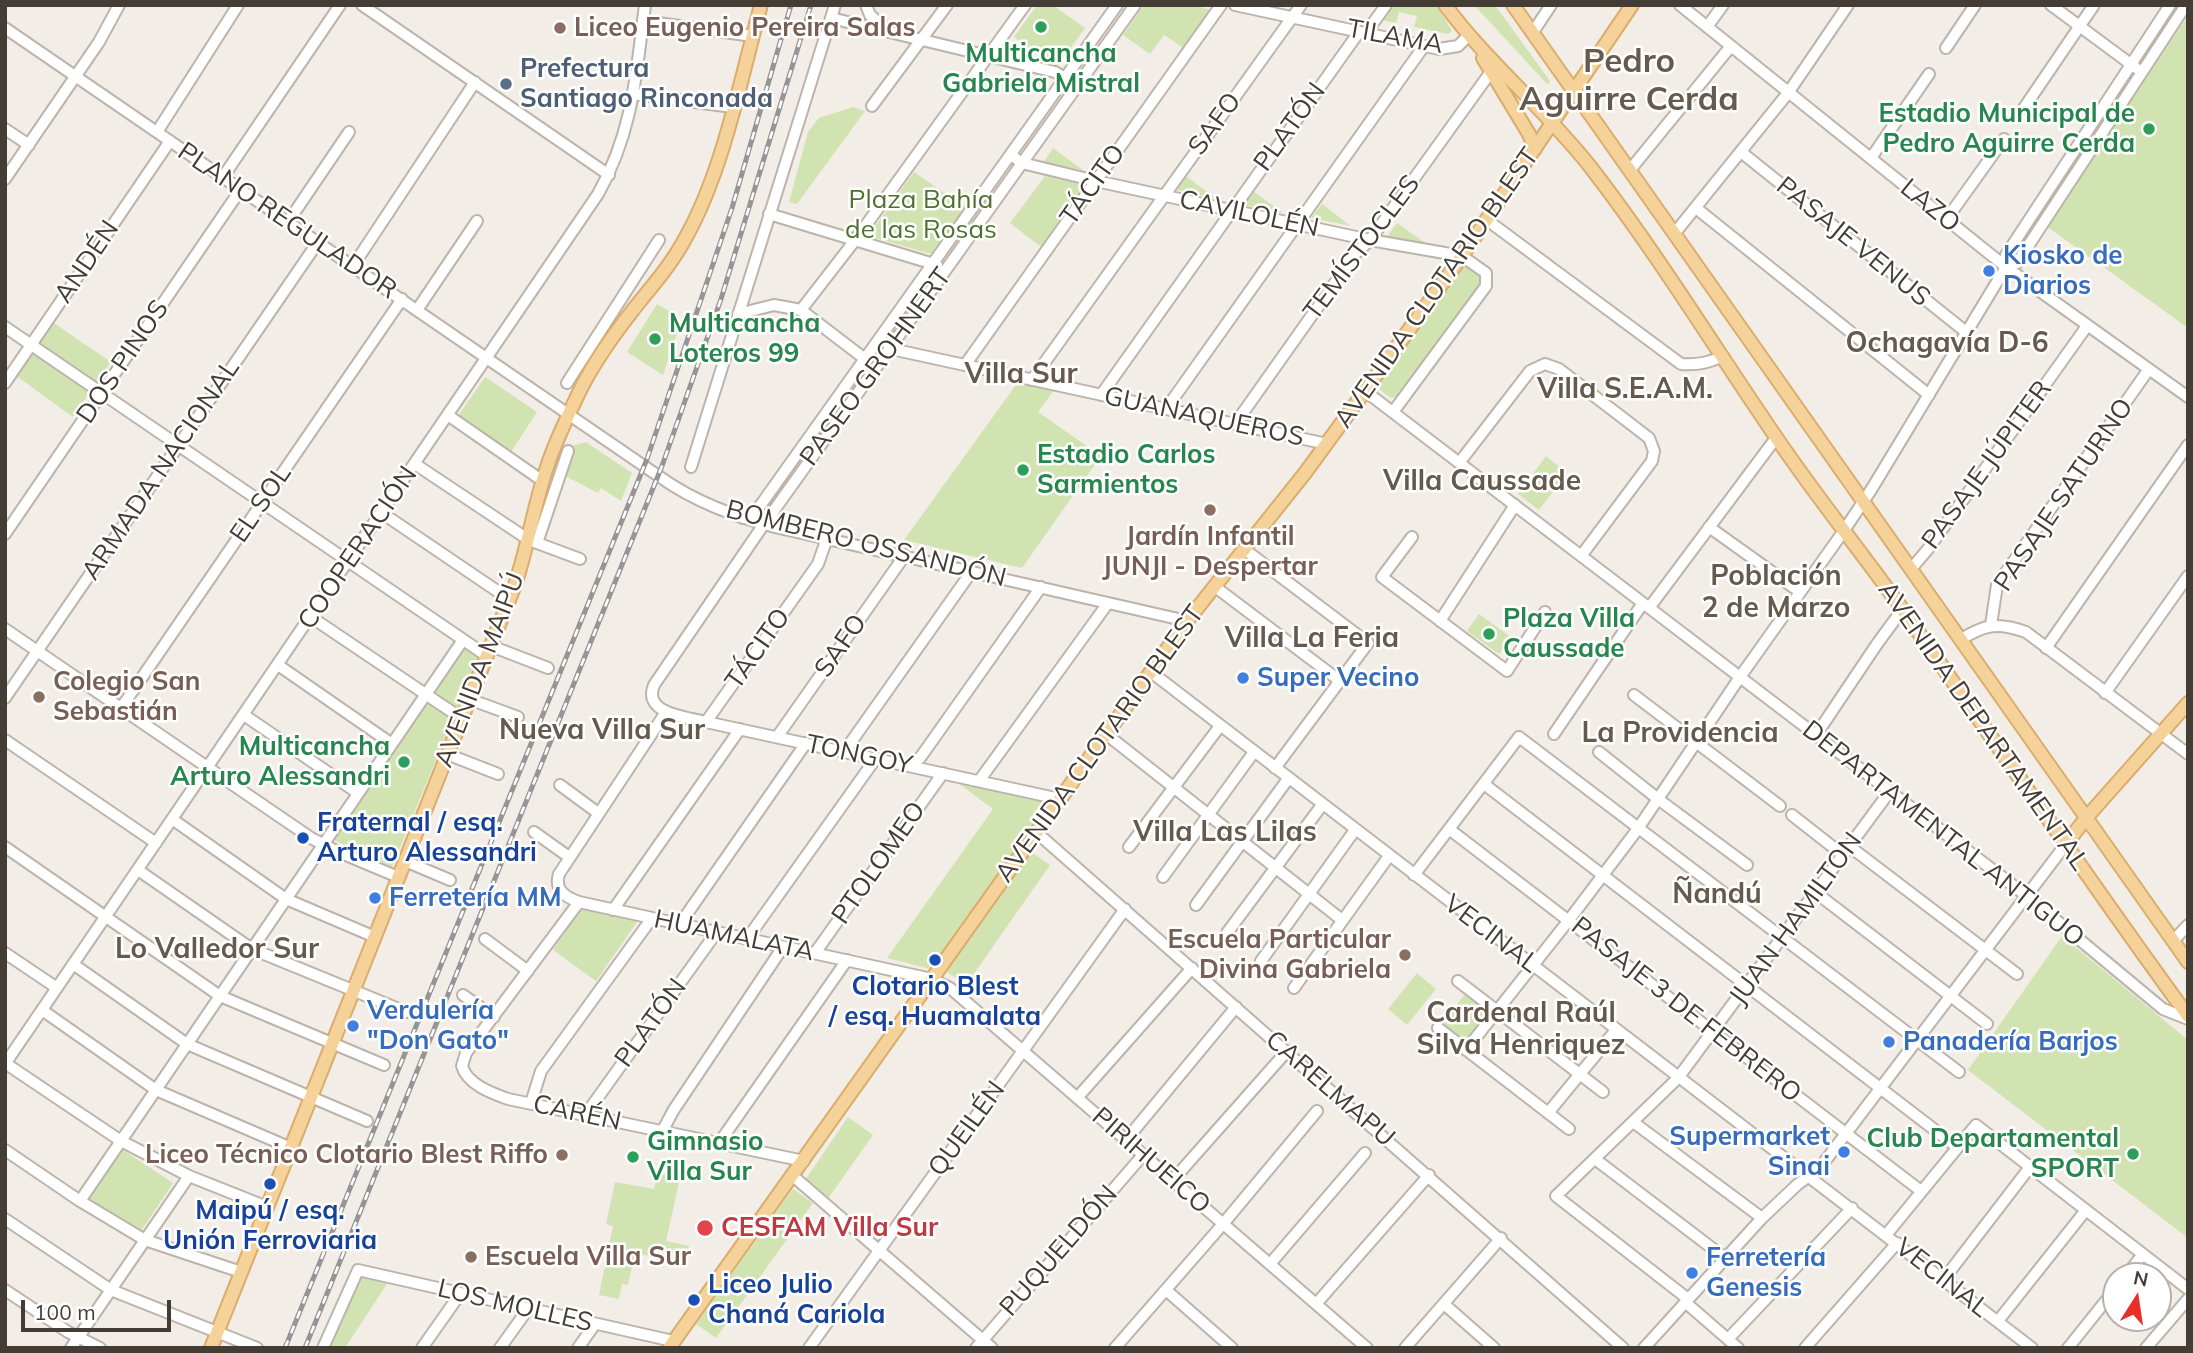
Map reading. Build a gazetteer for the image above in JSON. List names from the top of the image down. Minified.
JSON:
{"streets":{"main road":["AVENIDA CLOTARIO BLEST","AVENIDA MAIPÚ","AVENIDA DEPARTAMENTAL"],"street":["TILAMA","SAFO","PLATÓN","TÁCITO","LAZO","CAVILOLÉN","PLANO REGULADOR","PASAJE VENUS","TEMÍSTOCLES","ANDÉN","DOS PINOS","PASEO GROHNERT","GUANAQUEROS","PASAJE JÚPITER","ARMADA NACIONAL","PASAJE SATURNO","EL SOL","BOMBERO OSSANDÓN","COOPERACIÓN","TONGOY","DEPARTAMENTAL ANTIGUO","PTOLOMEO","JUAN HAMILTON","VECINAL","HUAMALATA","PASAJE 3 DE FEBRERO","CARELMAPU","CARÉN","QUEILÉN","PIRIHUEICO","PUQUELDÓN","LOS MOLLES"]},"crossings":[["TILAMA","SAFO"],["TILAMA","PLATÓN"],["TILAMA","AVENIDA DEPARTAMENTAL"],["SAFO","CAVILOLÉN"],["SAFO","GUANAQUEROS"],["SAFO","BOMBERO OSSANDÓN"],["SAFO","TONGOY"],["PLATÓN","CAVILOLÉN"],["PLATÓN","GUANAQUEROS"],["PLATÓN","HUAMALATA"],["PLATÓN","CARÉN"],["TÁCITO","CAVILOLÉN"],["TÁCITO","GUANAQUEROS"],["TÁCITO","BOMBERO OSSANDÓN"],["TÁCITO","TONGOY"],["TÁCITO","HUAMALATA"],["LAZO","PASAJE JÚPITER"],["LAZO","PASAJE SATURNO"],["CAVILOLÉN","TEMÍSTOCLES"],["CAVILOLÉN","AVENIDA CLOTARIO BLEST"],["CAVILOLÉN","PASEO GROHNERT"],["PLANO REGULADOR","ANDÉN"],["PLANO REGULADOR","DOS PINOS"],["PLANO REGULADOR","ARMADA NACIONAL"],["PLANO REGULADOR","EL SOL"],["PLANO REGULADOR","BOMBERO OSSANDÓN"],["PLANO REGULADOR","COOPERACIÓN"],["PLANO REGULADOR","AVENIDA MAIPÚ"],["TEMÍSTOCLES","GUANAQUEROS"],["AVENIDA CLOTARIO BLEST","GUANAQUEROS"],["AVENIDA CLOTARIO BLEST","BOMBERO OSSANDÓN"],["AVENIDA CLOTARIO BLEST","AVENIDA DEPARTAMENTAL"],["AVENIDA CLOTARIO BLEST","TONGOY"],["AVENIDA CLOTARIO BLEST","DEPARTAMENTAL ANTIGUO"],["AVENIDA CLOTARIO BLEST","VECINAL"],["AVENIDA CLOTARIO BLEST","HUAMALATA"],["AVENIDA CLOTARIO BLEST","CARELMAPU"],["AVENIDA CLOTARIO BLEST","CARÉN"],["AVENIDA CLOTARIO BLEST","PIRIHUEICO"],["AVENIDA CLOTARIO BLEST","LOS MOLLES"],["PASEO GROHNERT","GUANAQUEROS"],["PASEO GROHNERT","BOMBERO OSSANDÓN"],["PASEO GROHNERT","TONGOY"],["PASAJE JÚPITER","AVENIDA DEPARTAMENTAL"],["BOMBERO OSSANDÓN","AVENIDA MAIPÚ"],["AVENIDA DEPARTAMENTAL","DEPARTAMENTAL ANTIGUO"],["TONGOY","PTOLOMEO"],["DEPARTAMENTAL ANTIGUO","JUAN HAMILTON"],["PTOLOMEO","HUAMALATA"],["JUAN HAMILTON","VECINAL"],["JUAN HAMILTON","PASAJE 3 DE FEBRERO"],["HUAMALATA","PIRIHUEICO"],["CARELMAPU","QUEILÉN"],["QUEILÉN","PIRIHUEICO"],["PIRIHUEICO","PUQUELDÓN"]],"districts":["Pedro Aguirre Cerda","Ochagavía D-6","Villa Sur","Villa S.E.A.M.","Villa Caussade","Población 2 de Marzo","Villa La Feria","Nueva Villa Sur","La Providencia","Villa Las Lilas","Ñandú","Lo Valledor Sur","Cardenal Raúl Silva Henriquez"],"parks":["Plaza Bahía de las Rosas"],"places":["Multicancha Gabriela Mistral","Liceo Eugenio Pereira Salas","Prefectura Santiago Rinconada","Estadio Municipal de Pedro Aguirre Cerda","Kiosko de Diarios","Multicancha Loteros 99","Estadio Carlos Sarmientos","Jardín Infantil JUNJI - Despertar","Plaza Villa Caussade","Super Vecino","Colegio San Sebastián","Multicancha Arturo Alessandri","Fraternal / esq. Arturo Alessandri","Ferretería MM","Escuela Particular Divina Gabriela","Clotario Blest / esq. Huamalata","Verdulería \"Don Gato\"","Panadería Barjos","Supermarket Sinai","Club Departamental SPORT","Liceo Técnico Clotario Blest Riffo","Gimnasio Villa Sur","Maipú / esq. Unión Ferroviaria","CESFAM Villa Sur","Escuela Villa Sur","Ferretería Genesis","Liceo Julio Chaná Cariola"],"scale_bar":"100 m","north":"top"}
